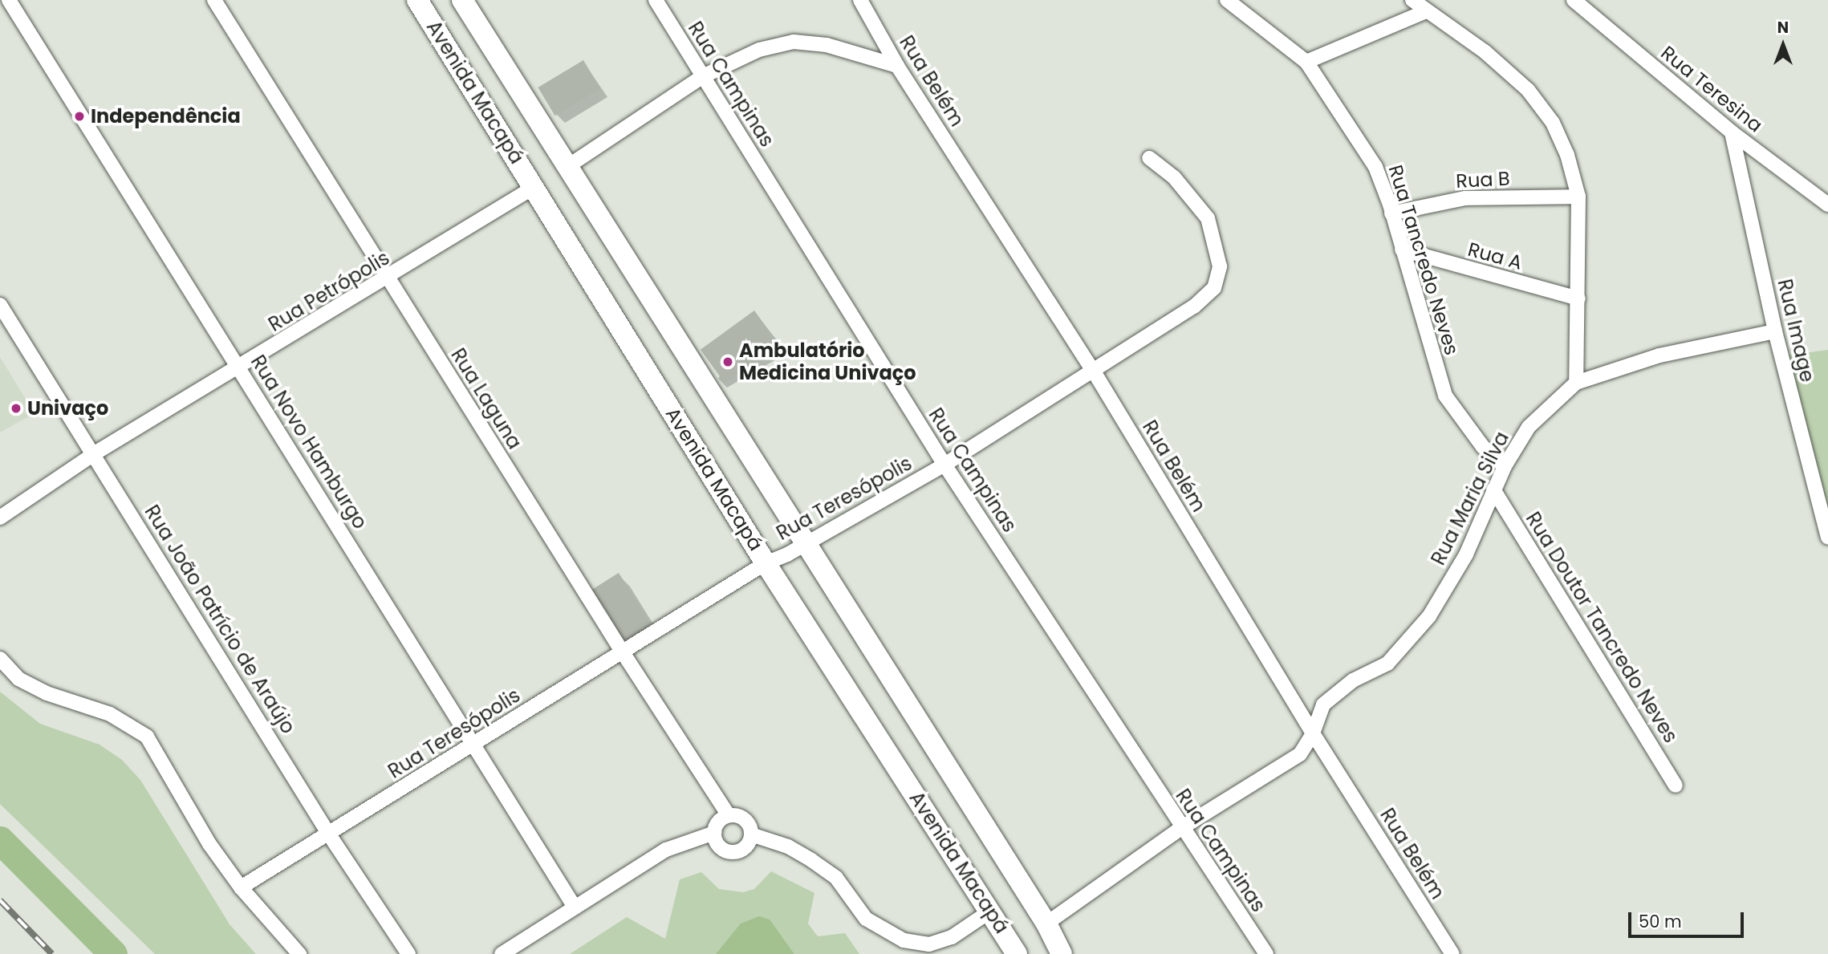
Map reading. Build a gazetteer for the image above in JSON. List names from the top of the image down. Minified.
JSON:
{"streets":{"main road":["Avenida Macapá"],"street":["Rua Belém","Rua Campinas","Rua Teresina","Rua B","Rua A","Rua Tancredo Neves","Rua Petrópolis","Rua Image","Rua Laguna","Rua Novo Hamburgo","Rua Teresópolis","Rua Maria Silva","Rua João Patrício de Araújo","Rua Doutor Tancredo Neves"]},"crossings":[["Rua Belém","Rua Teresópolis"],["Rua Belém","Rua Maria Silva"],["Rua Campinas","Rua Teresópolis"],["Rua Campinas","Rua Maria Silva"],["Rua Teresina","Rua Image"],["Avenida Macapá","Rua Petrópolis"],["Avenida Macapá","Rua Teresópolis"],["Avenida Macapá","Rua Maria Silva"],["Rua B","Rua Tancredo Neves"],["Rua A","Rua Tancredo Neves"],["Rua Tancredo Neves","Rua Maria Silva"],["Rua Petrópolis","Rua Laguna"],["Rua Petrópolis","Rua Novo Hamburgo"],["Rua Petrópolis","Rua João Patrício de Araújo"],["Rua Image","Rua Maria Silva"],["Rua Laguna","Rua Teresópolis"],["Rua Novo Hamburgo","Rua Teresópolis"],["Rua Teresópolis","Rua João Patrício de Araújo"],["Rua Maria Silva","Rua Doutor Tancredo Neves"]],"places":["Independência","Ambulatório Medicina Univaço","Univaço"],"scale_bar":"50 m","north":"top"}
